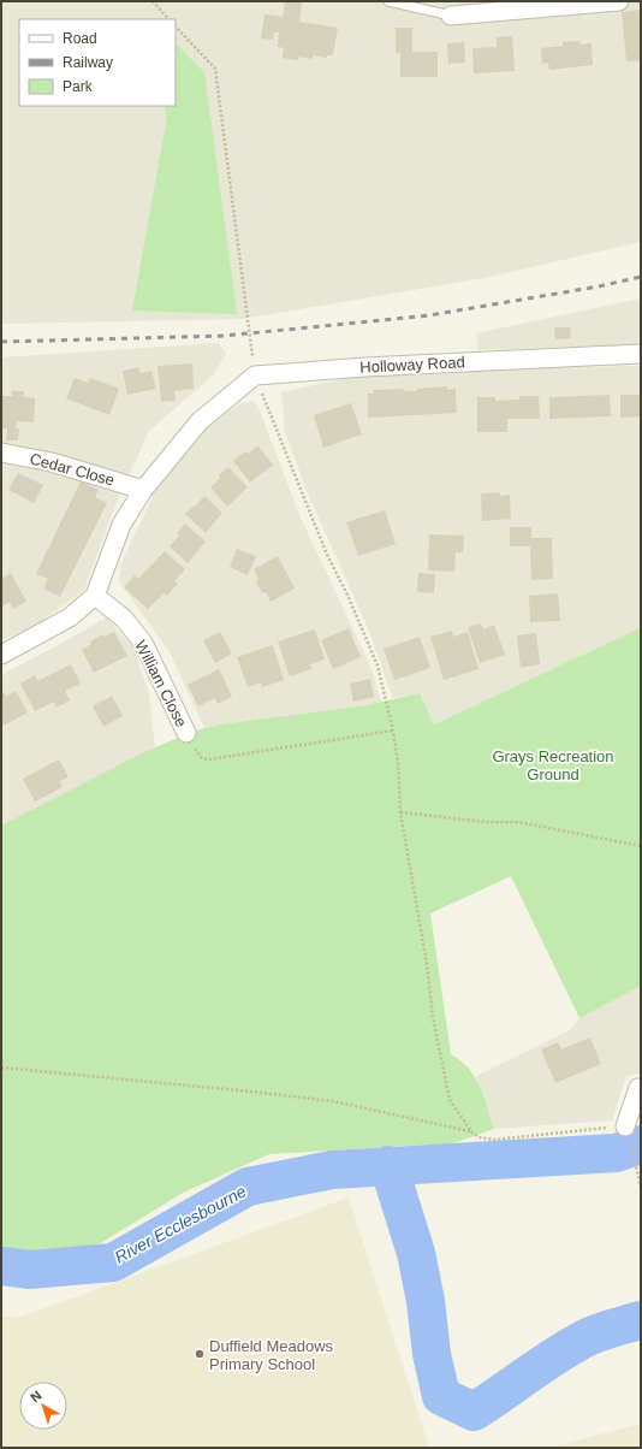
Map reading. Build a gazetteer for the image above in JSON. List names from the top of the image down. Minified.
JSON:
{"streets":{"street":["Holloway Road","Cedar Close","William Close"]},"water":["River Ecclesbourne"],"parks":["Grays Recreation Ground"],"places":["Duffield Meadows Primary School"],"legend":["Road","Railway","Park"],"north":"top left"}
